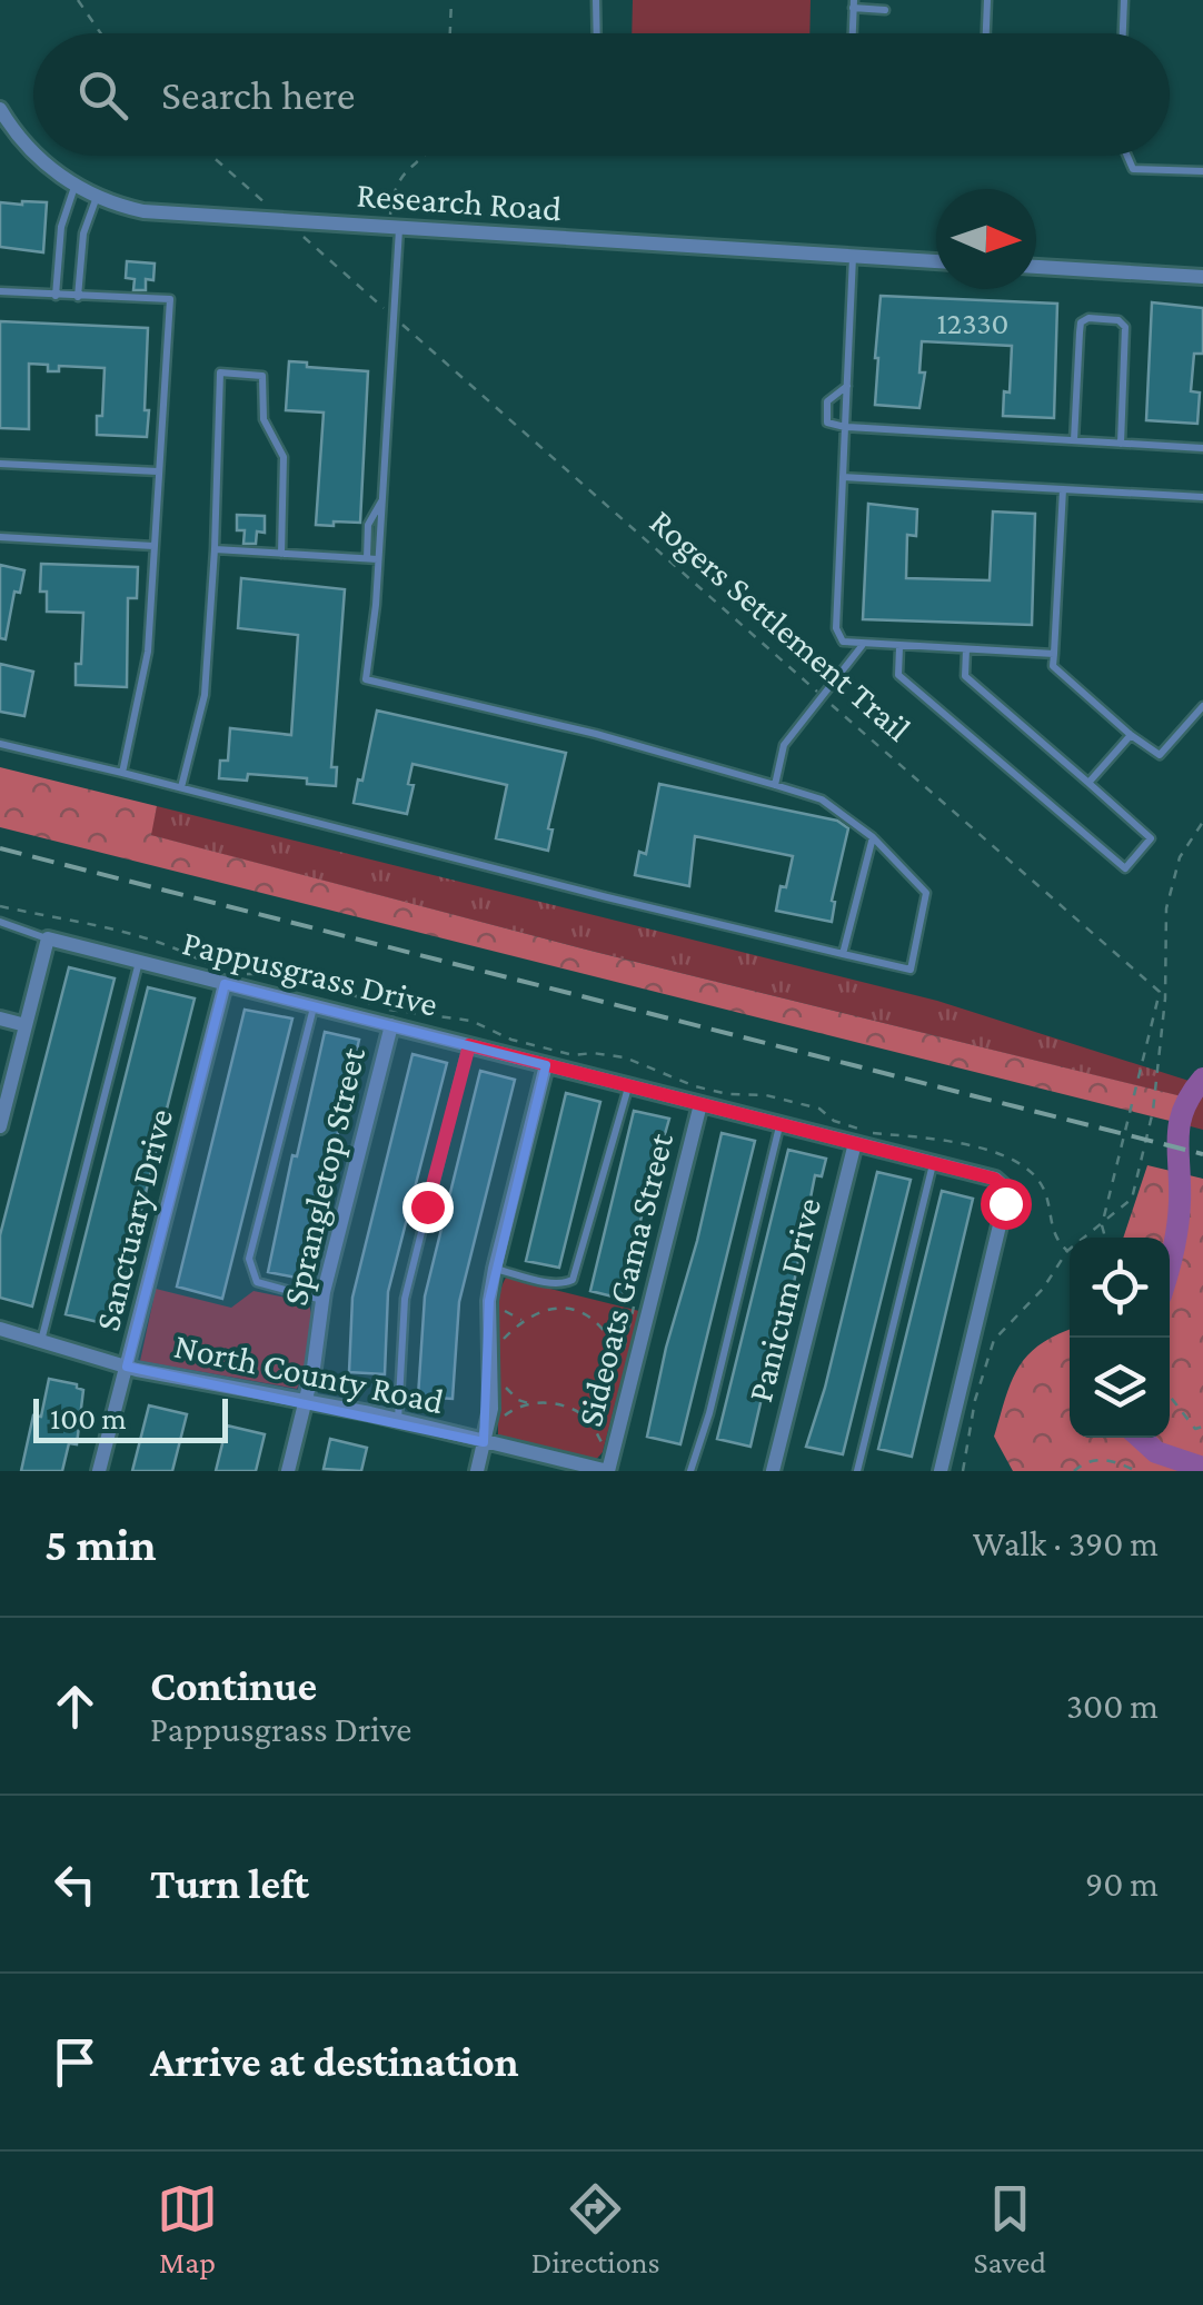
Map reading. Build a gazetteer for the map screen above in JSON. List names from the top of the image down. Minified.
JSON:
{"streets":{"street":["Research Road","Pappusgrass Drive","Sprangletop Street","Sanctuary Drive","Sideoats Gama Street","Panicum Drive","North County Road"],"path":["Rogers Settlement Trail"]},"crossings":[["Pappusgrass Drive","Sprangletop Street"],["Pappusgrass Drive","Sanctuary Drive"],["Pappusgrass Drive","Sideoats Gama Street"],["Pappusgrass Drive","Panicum Drive"],["Sprangletop Street","North County Road"],["Sanctuary Drive","North County Road"],["Sideoats Gama Street","North County Road"]],"house_numbers":["12330"],"scale_bar":"100 m","north":"right","page":{"search":"Search here","scale":"100 m","heading":["5 min","Walk · 390 m"],"list":[["Continue","Pappusgrass Drive","300 m"],["Turn left","90 m"],"Arrive at destination"],"nav":["Map","Directions","Saved"]}}
